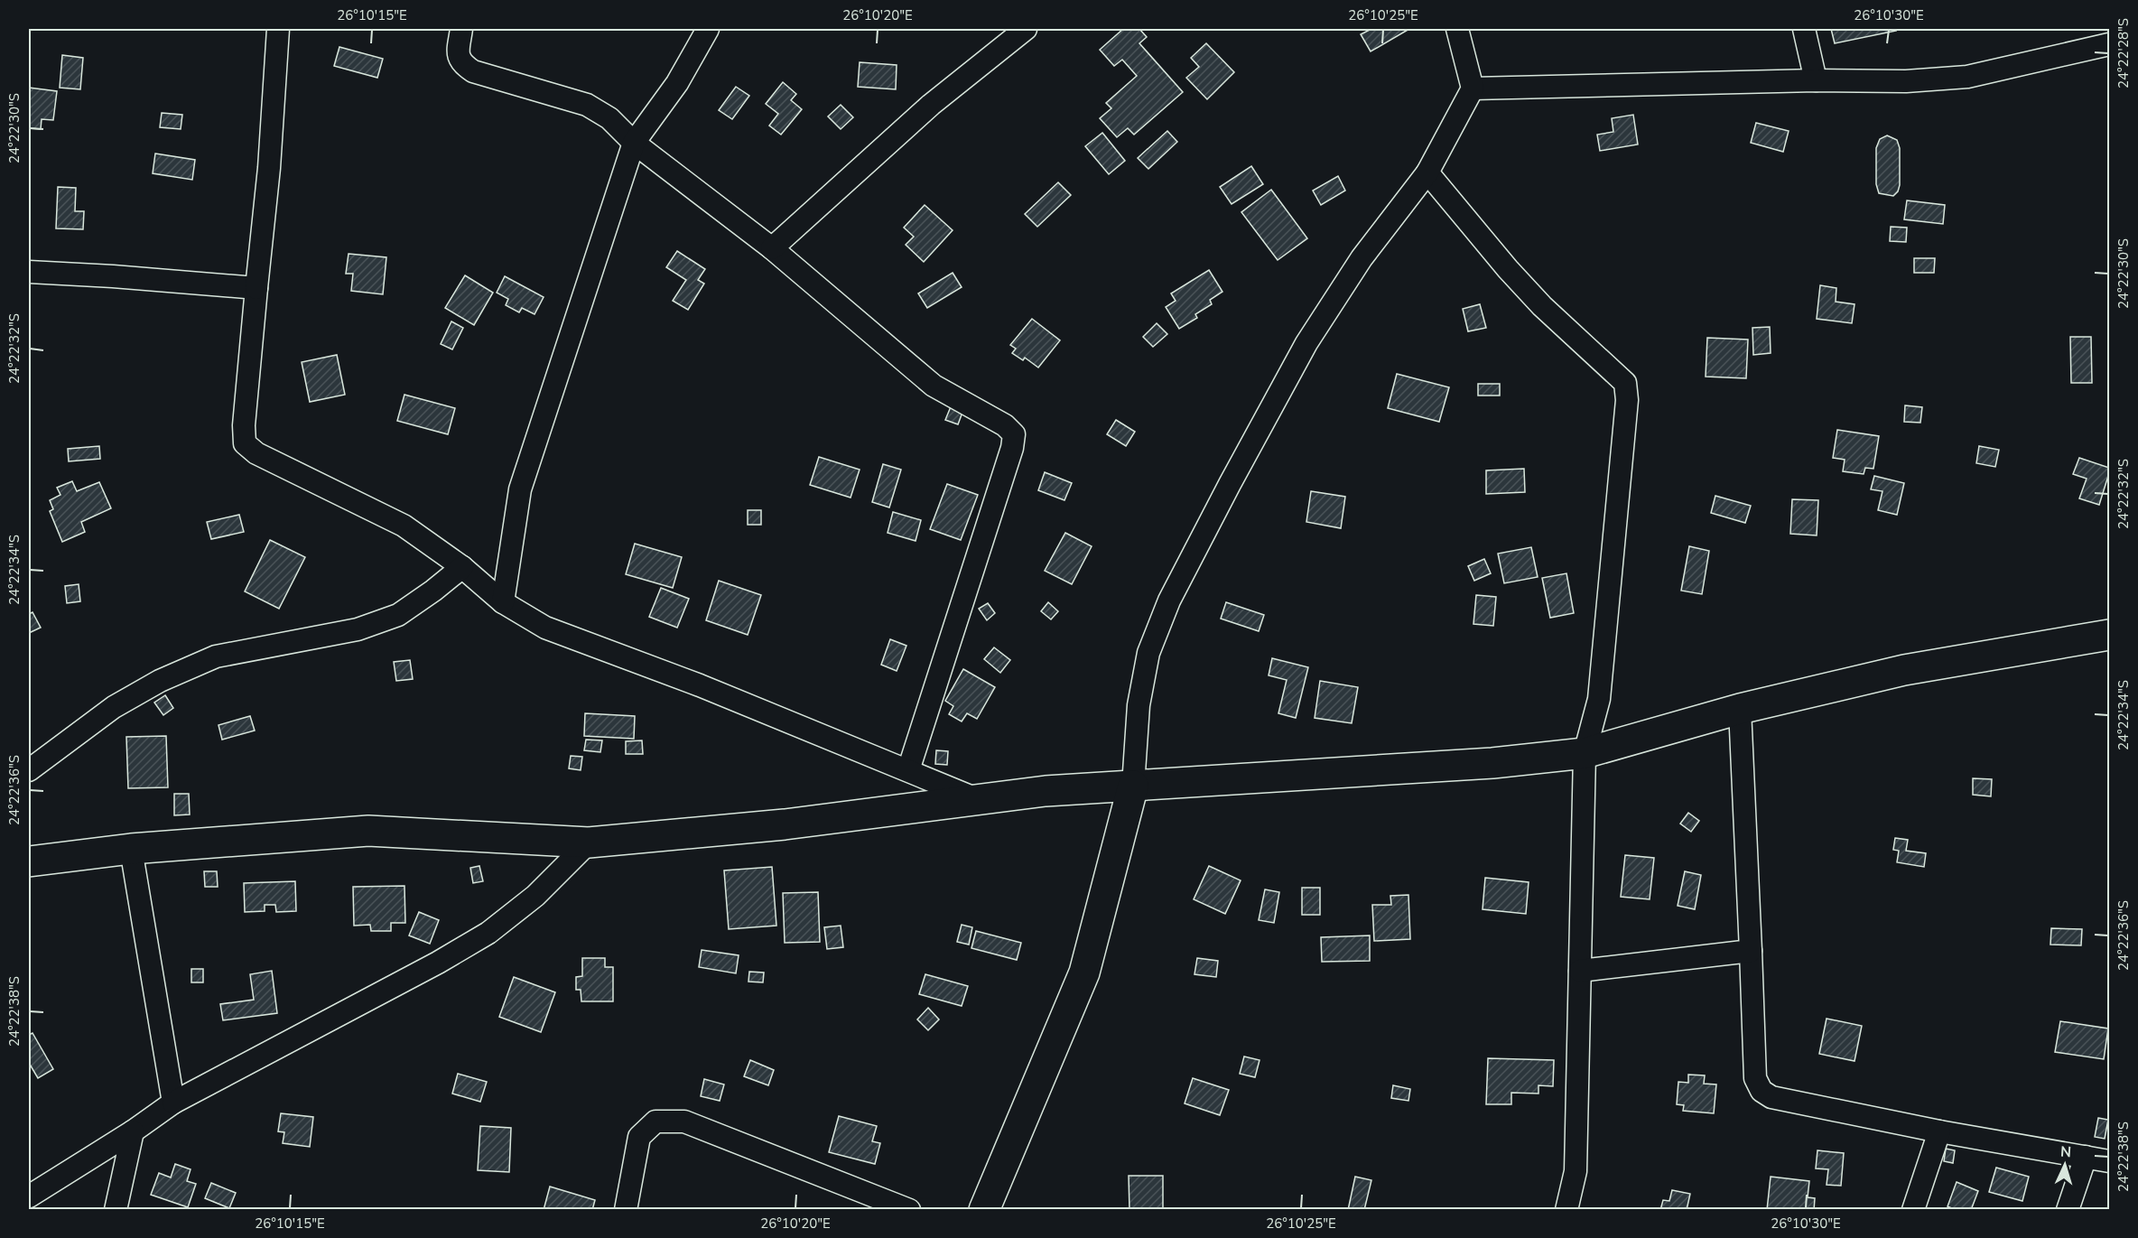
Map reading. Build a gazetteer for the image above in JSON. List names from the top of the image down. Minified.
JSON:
{"north":"top","coordinates":["26°10'15\"E","26°10'20\"E","26°10'25\"E","26°10'30\"E","24°22'28\"S","24°22'30\"S","24°22'32\"S","24°22'34\"S","24°22'36\"S","24°22'38\"S"]}
